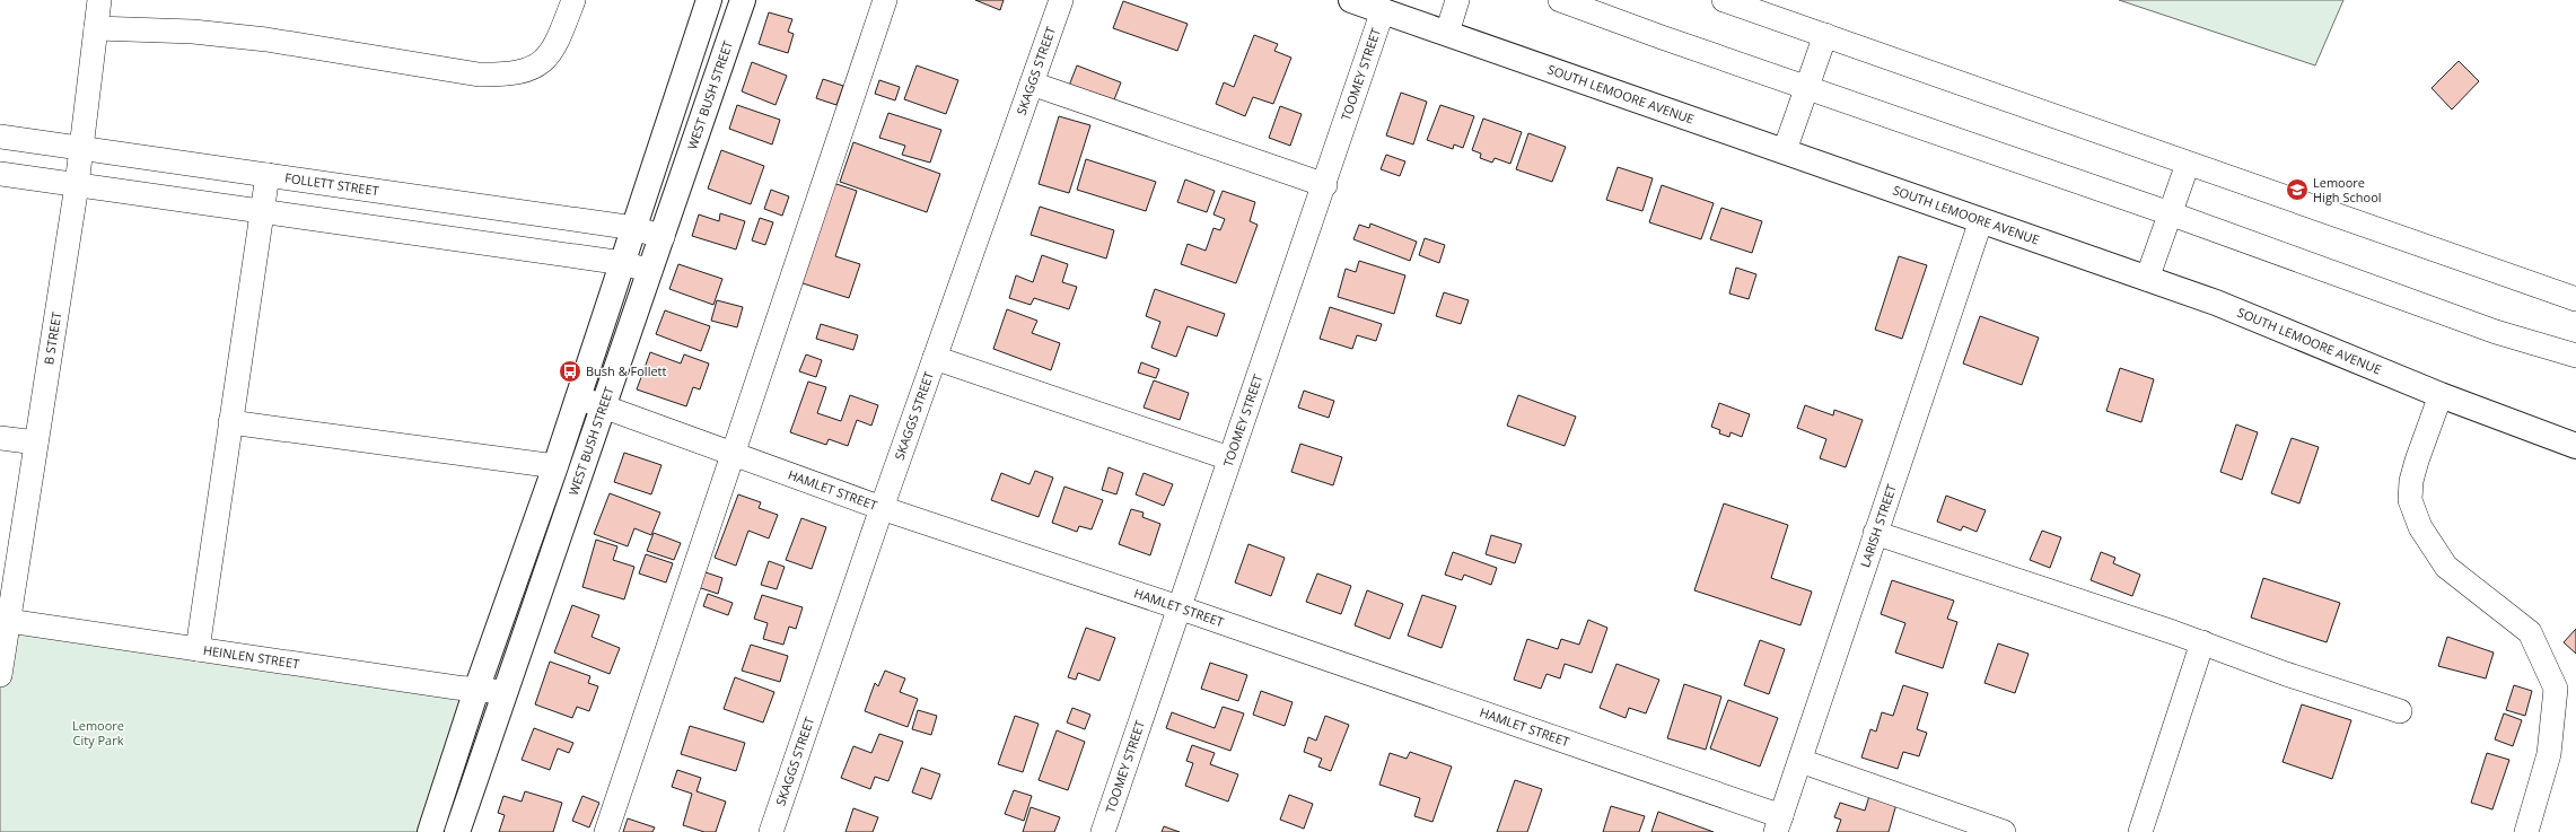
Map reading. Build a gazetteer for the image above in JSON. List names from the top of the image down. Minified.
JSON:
{"streets":{"main road":["SOUTH LEMOORE AVENUE","WEST BUSH STREET"],"street":["SKAGGS STREET","TOOMEY STREET","FOLLETT STREET","B STREET","HAMLET STREET","LARISH STREET","HEINLEN STREET"]},"crossings":[["SKAGGS STREET","HAMLET STREET"],["TOOMEY STREET","SOUTH LEMOORE AVENUE"],["TOOMEY STREET","HAMLET STREET"],["SOUTH LEMOORE AVENUE","LARISH STREET"],["WEST BUSH STREET","FOLLETT STREET"],["WEST BUSH STREET","HAMLET STREET"],["WEST BUSH STREET","HEINLEN STREET"],["FOLLETT STREET","B STREET"],["B STREET","HEINLEN STREET"],["HAMLET STREET","LARISH STREET"]],"parks":["Lemoore City Park"],"places":{"school or university":["Lemoore High School"],"bus stop":["Bush & Follett"]}}
